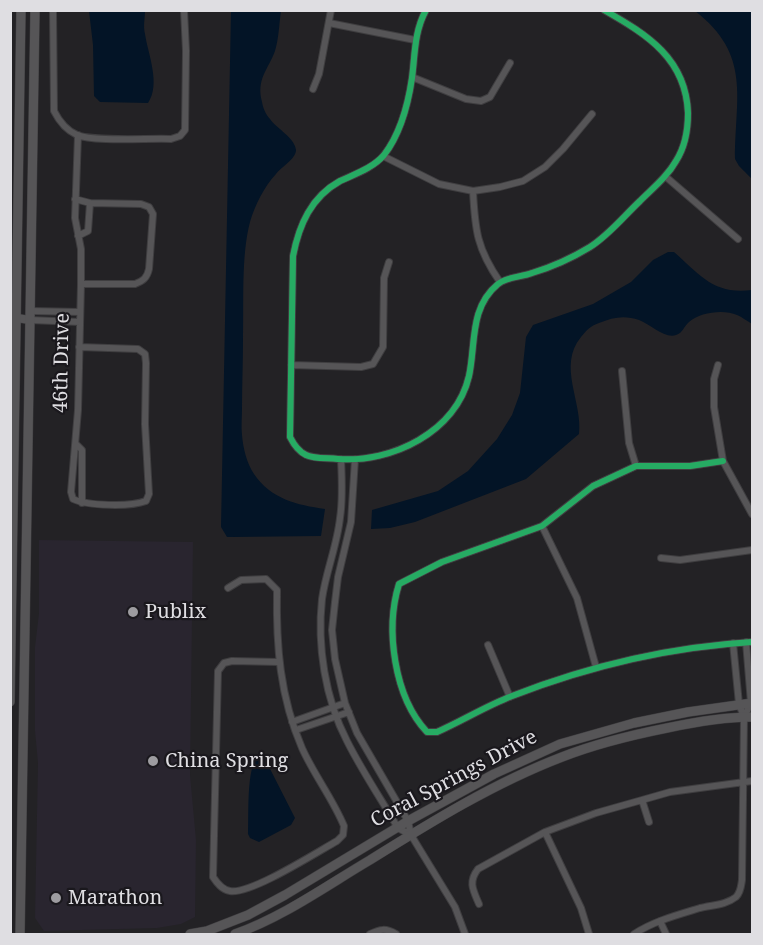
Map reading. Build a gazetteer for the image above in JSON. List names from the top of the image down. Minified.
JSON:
{"streets":{"main road":["Coral Springs Drive"],"street":["46th Drive"]},"places":["Publix","China Spring","Marathon"]}
